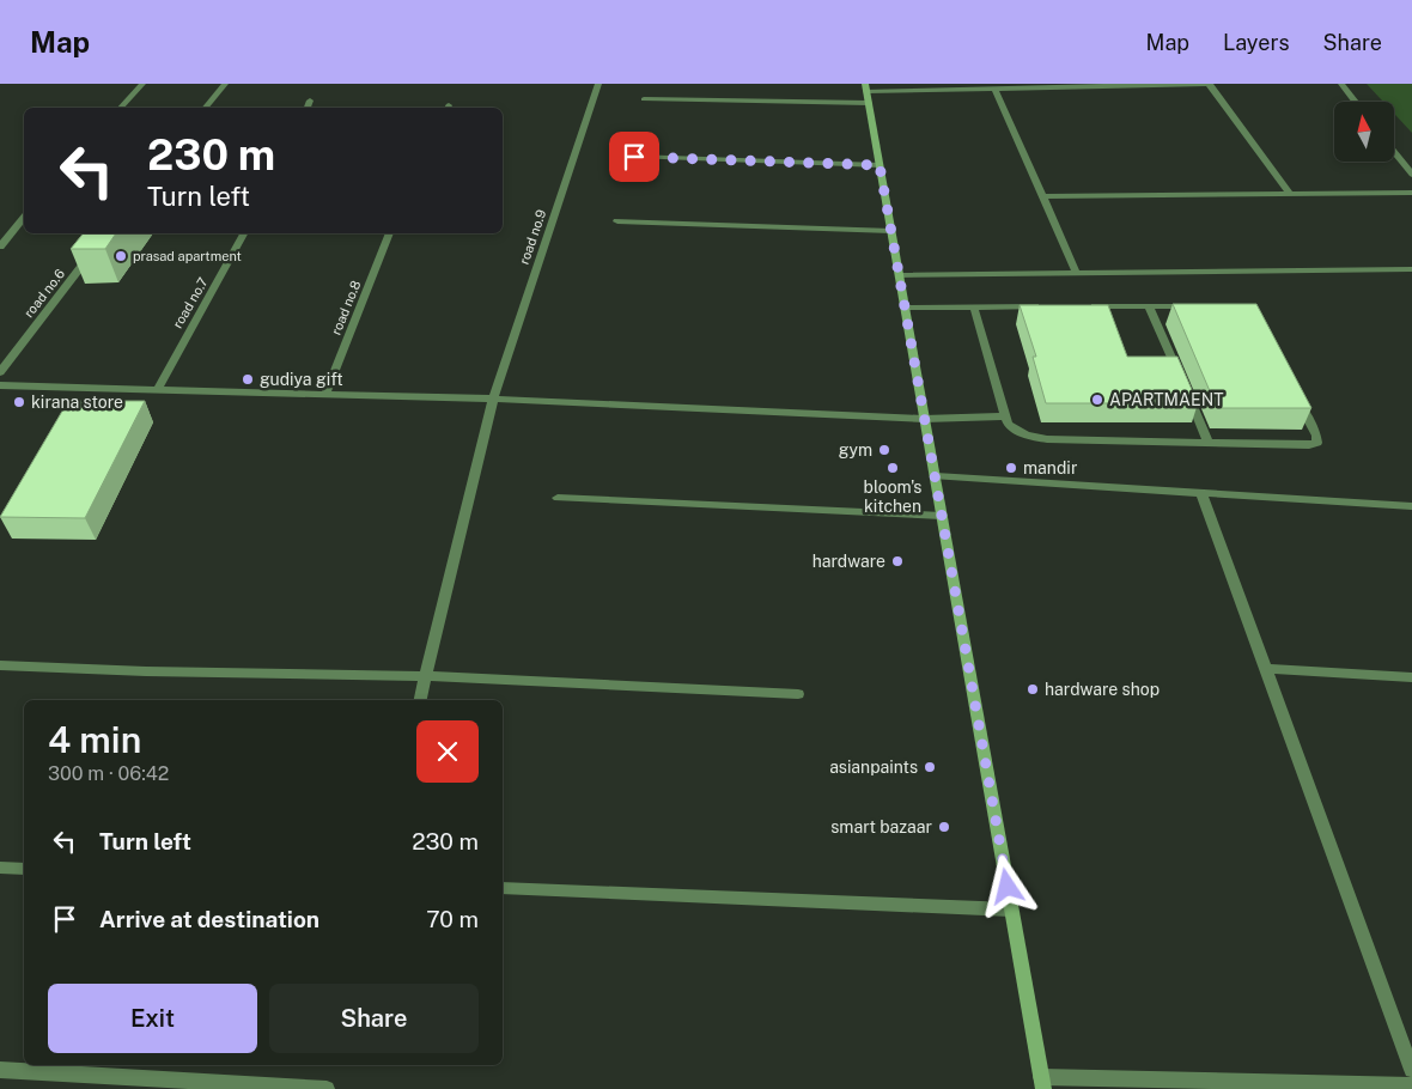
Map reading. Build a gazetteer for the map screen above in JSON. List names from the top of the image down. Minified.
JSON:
{"streets":{"street":["road no.9","road no.6","road no.7","road no.8"]},"places":["prasad apartment","gudiya gift","APARTMAENT","kirana store","gym","bloom's kitchen","mandir","hardware","hardware shop","asianpaints","smart bazaar"],"north":"top","page":{"header":"Map","nav":["Map","Layers","Share"],"turn":["230 m","Turn left"],"heading":["4 min","300 m · 06:42"],"list":[{"name":"Turn left","value":"230 m"},{"name":"Arrive at destination","value":"70 m"}],"buttons":["Exit","Share"]}}
